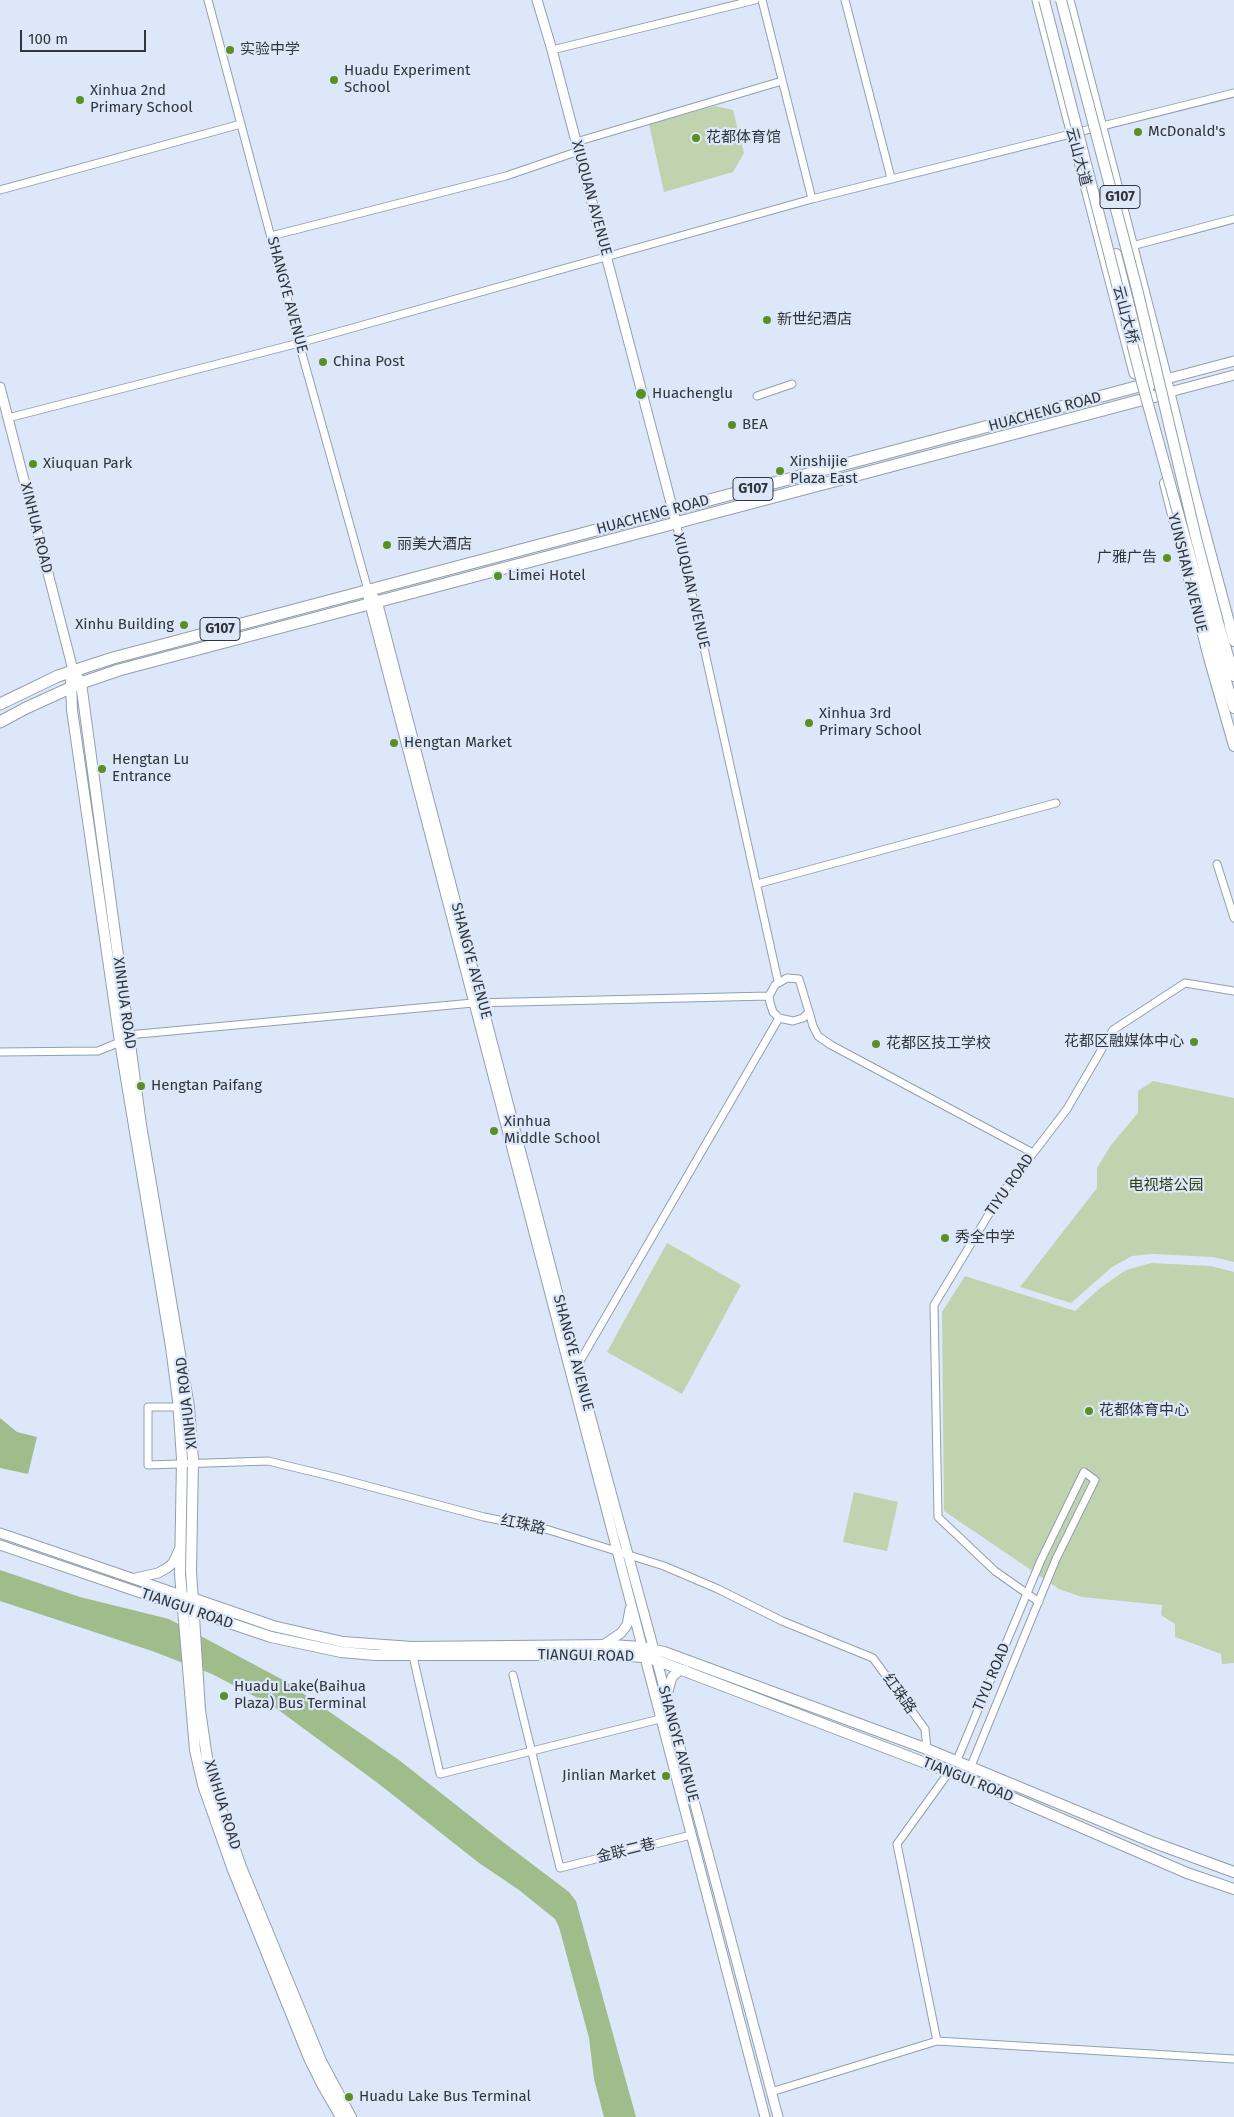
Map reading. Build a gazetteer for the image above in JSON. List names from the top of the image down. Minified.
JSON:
{"streets":{"highway":["云山大道","G107","HUACHENG ROAD"],"main road":["云山大桥","XINHUA ROAD","YUNSHAN AVENUE","TIANGUI ROAD"],"street":["XIUQUAN AVENUE","SHANGYE AVENUE","TIYU ROAD","红珠路","金联二巷"]},"crossings":[["云山大道","HUACHENG ROAD"],["云山大道","YUNSHAN AVENUE"],["G107","HUACHENG ROAD"],["G107","XINHUA ROAD"],["XIUQUAN AVENUE","HUACHENG ROAD"],["SHANGYE AVENUE","HUACHENG ROAD"],["SHANGYE AVENUE","红珠路"],["SHANGYE AVENUE","TIANGUI ROAD"],["SHANGYE AVENUE","金联二巷"],["HUACHENG ROAD","XINHUA ROAD"],["HUACHENG ROAD","YUNSHAN AVENUE"],["XINHUA ROAD","红珠路"],["XINHUA ROAD","TIANGUI ROAD"],["TIYU ROAD","TIANGUI ROAD"],["红珠路","TIANGUI ROAD"]],"parks":["电视塔公园"],"places":["实验中学","Huadu Experiment School","Xinhua 2nd Primary School","McDonald's","花都体育馆","新世纪酒店","China Post","Huachenglu","BEA","Xiuquan Park","Xinshijie Plaza East","丽美大酒店","广雅广告","Limei Hotel","Xinhu Building","Xinhua 3rd Primary School","Hengtan Market","Hengtan Lu Entrance","花都区融媒体中心","花都区技工学校","Hengtan Paifang","Xinhua Middle School","秀全中学","花都体育中心","Huadu Lake(Baihua Plaza) Bus Terminal","Jinlian Market","Huadu Lake Bus Terminal"],"scale_bar":"100 m"}
